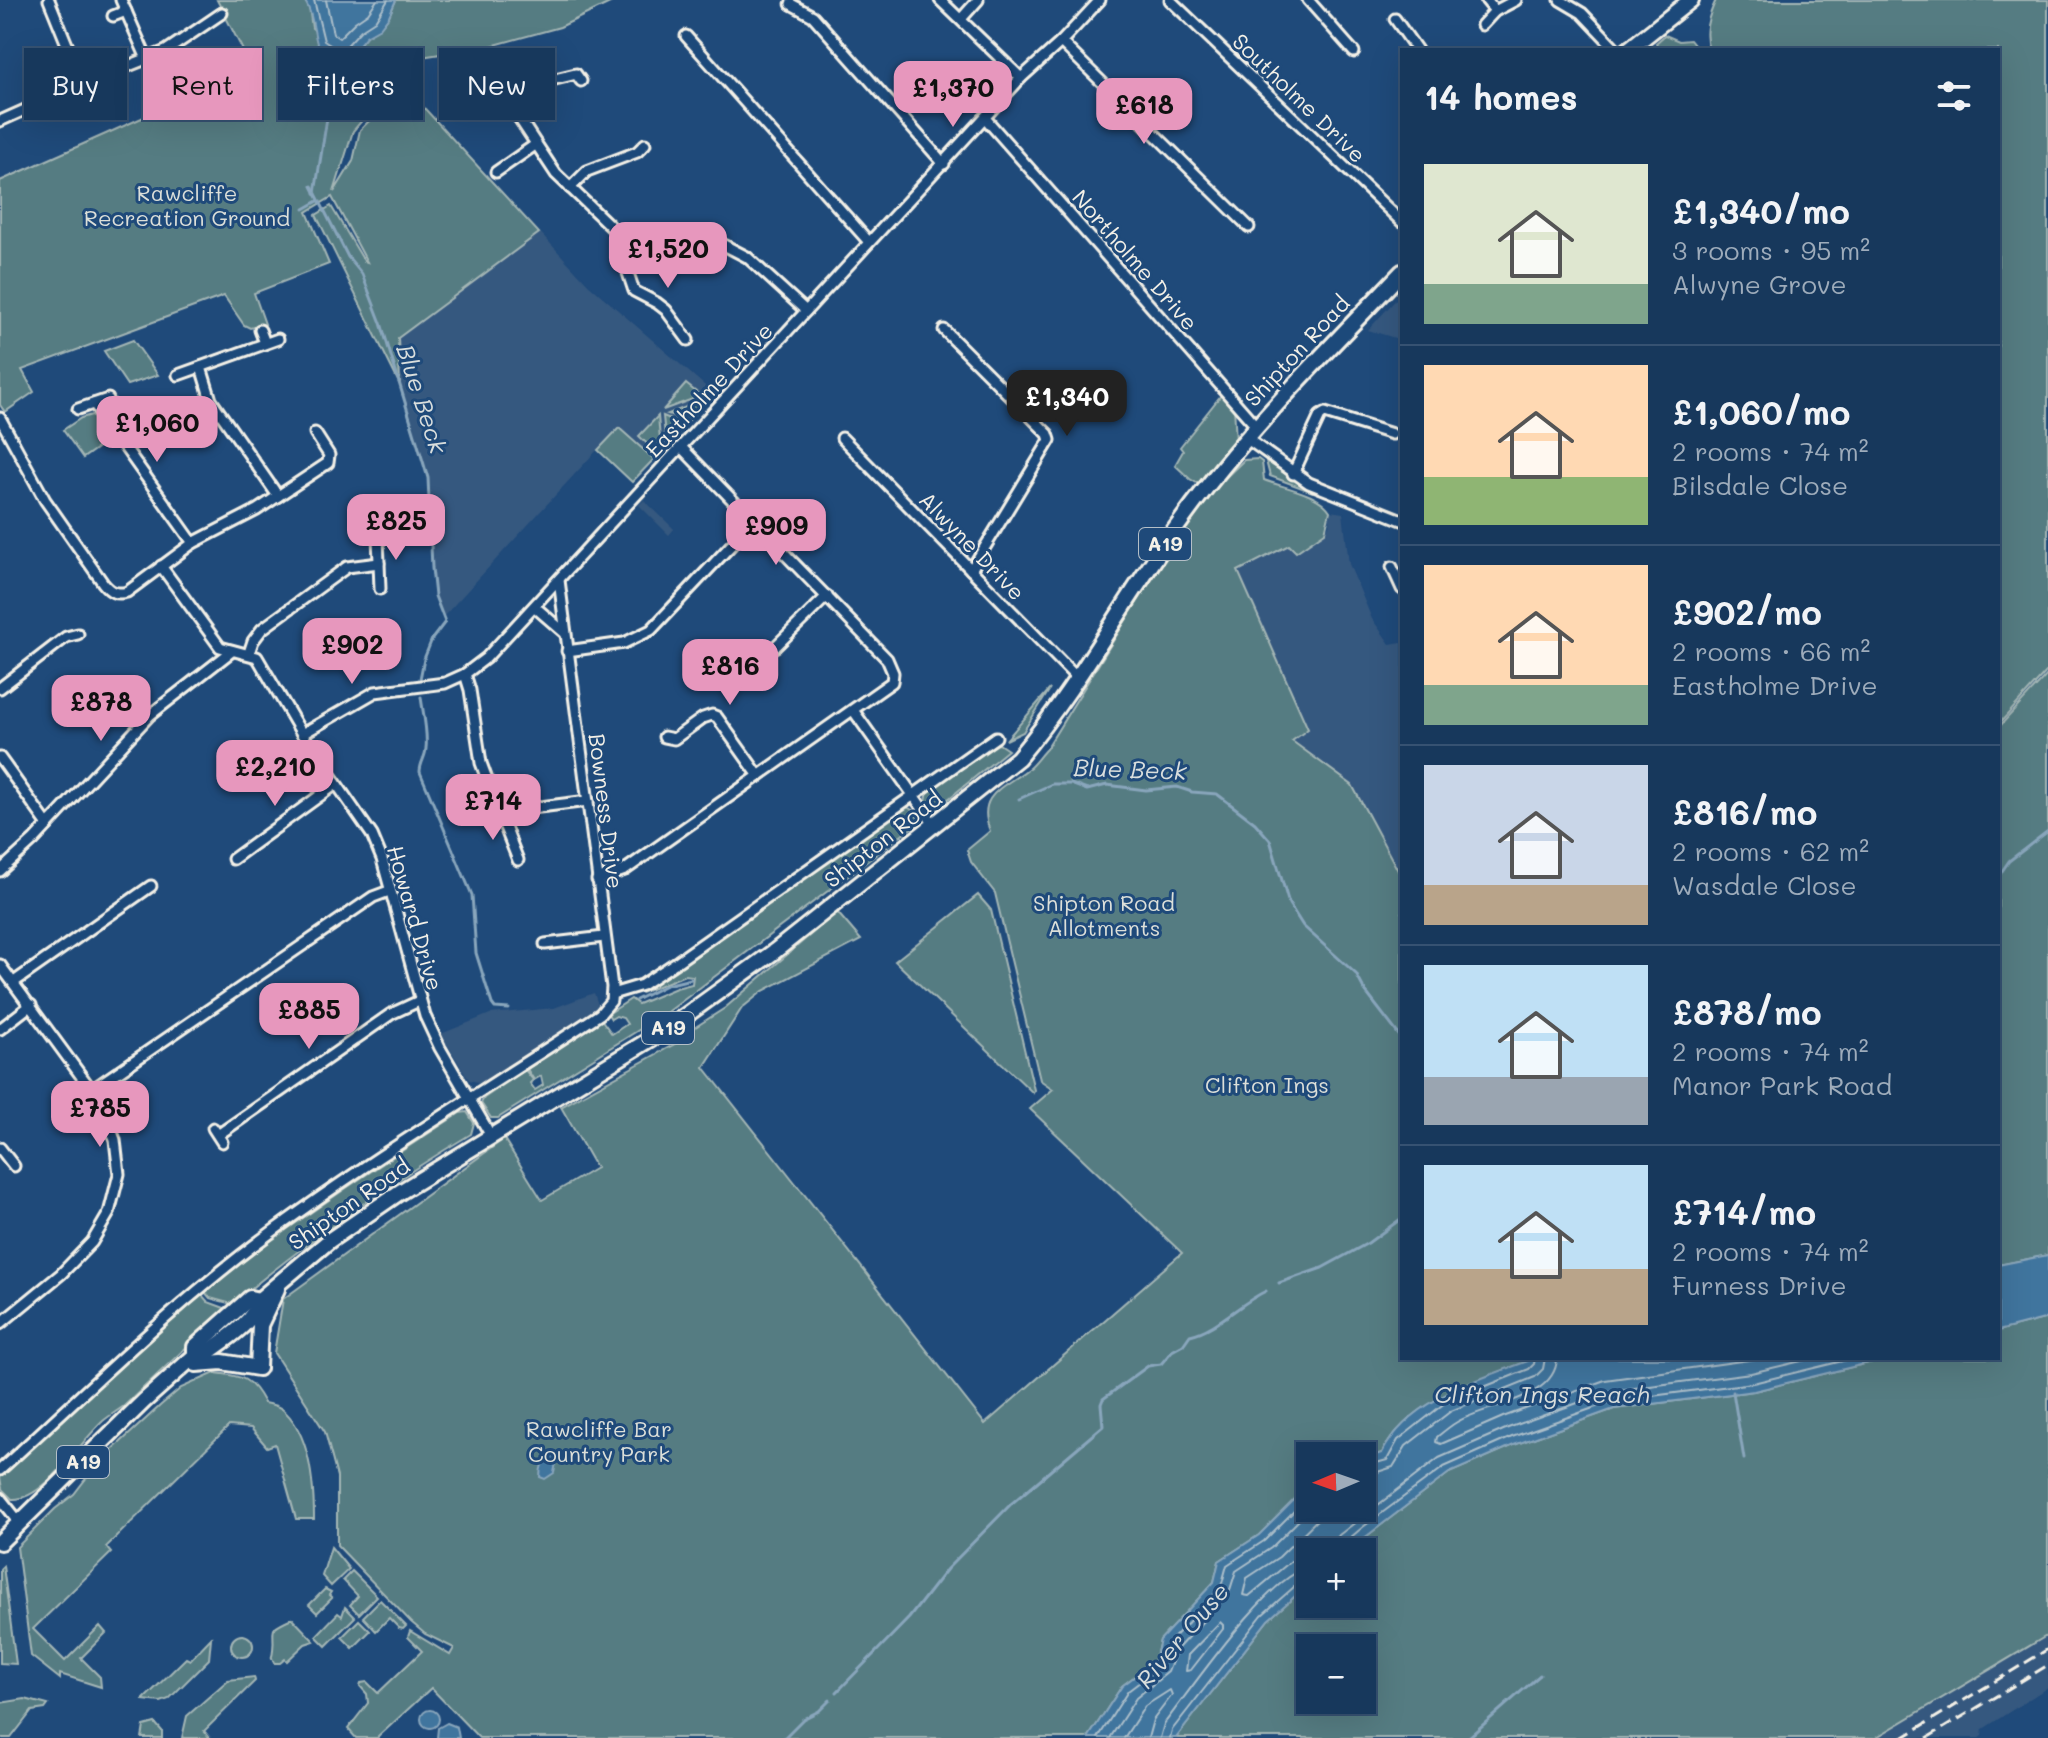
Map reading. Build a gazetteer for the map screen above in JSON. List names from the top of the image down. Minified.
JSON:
{"streets":{"main road":["Shipton Road","A19"],"street":["Southolme Drive","Northolme Drive","Eastholme Drive","Alwyne Drive","Bowness Drive","Howard Drive"]},"crossings":[["Northolme Drive","Shipton Road"],["Northolme Drive","Eastholme Drive"],["Shipton Road","Alwyne Drive"],["Shipton Road","Bowness Drive"],["Shipton Road","Howard Drive"],["Eastholme Drive","Bowness Drive"],["Eastholme Drive","Howard Drive"]],"water":["Blue Beck","Clifton Ings Reach","River Ouse"],"parks":["Rawcliffe Recreation Ground","Shipton Road Allotments","Clifton Ings","Rawcliffe Bar Country Park"],"north":"left","page":{"chip":["Buy","Rent","Filters","New"],"heading":"14 homes","price":["£1,370","£618","£1,520","£1,340","£1,060","£825","£909","£902","£816","£878","£2,210","£714","£885","£785"],"list":[{"name":"£1,340/mo","note":"3 rooms · 95 m² · Alwyne Grove"},{"name":"£1,060/mo","note":"2 rooms · 74 m² · Bilsdale Close"},{"name":"£902/mo","note":"2 rooms · 66 m² · Eastholme Drive"},{"name":"£816/mo","note":"2 rooms · 62 m² · Wasdale Close"},{"name":"£878/mo","note":"2 rooms · 74 m² · Manor Park Road"},{"name":"£714/mo","note":"2 rooms · 74 m² · Furness Drive"}],"map_buttons":["+","−"]}}
